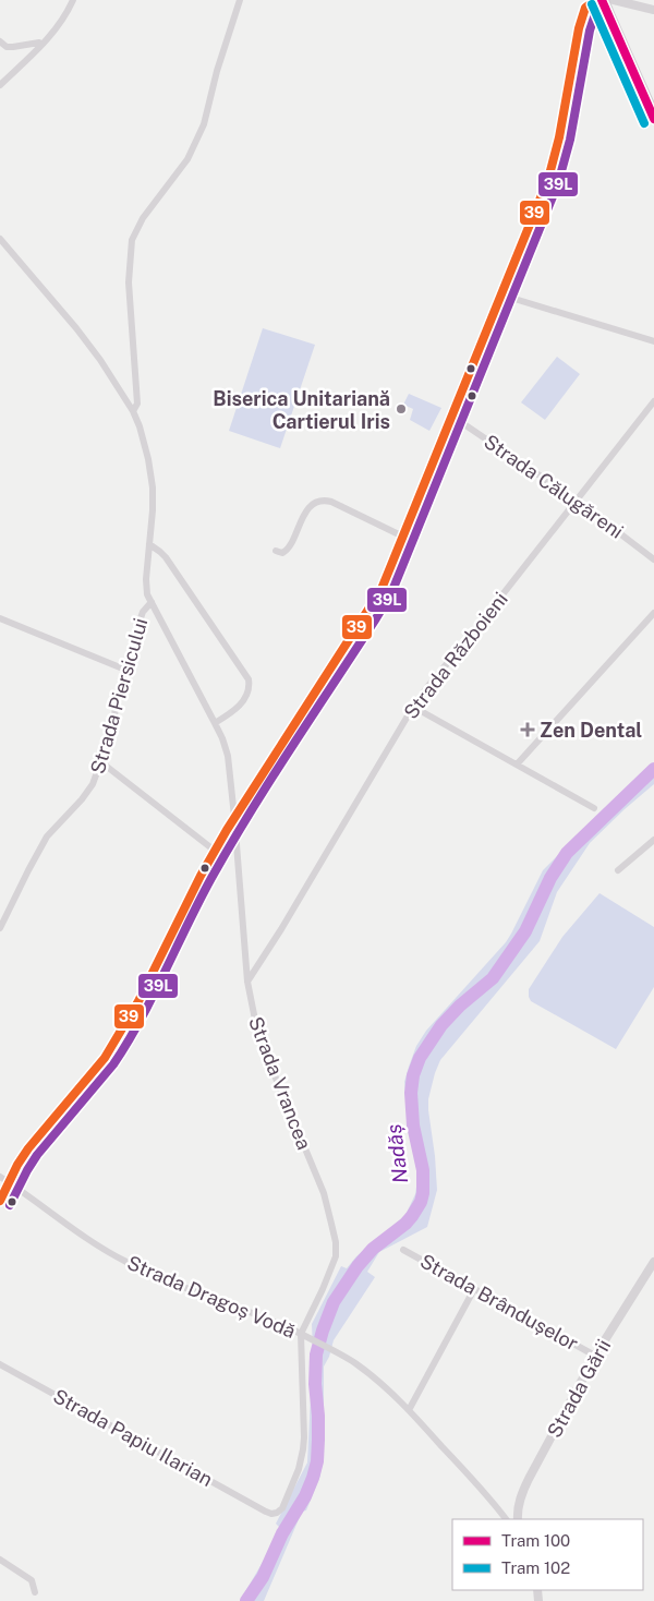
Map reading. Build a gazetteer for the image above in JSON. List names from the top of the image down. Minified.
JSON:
{"streets":{"street":["Strada Călugăreni","Strada Războieni","Strada Piersicului","Strada Vrancea","Strada Dragoș Vodă","Strada Brândușelor","Strada Gării","Strada Papiu Ilarian"]},"crossings":[["Strada Călugăreni","Strada Războieni"],["Strada Războieni","Strada Vrancea"],["Strada Vrancea","Strada Dragoș Vodă"],["Strada Vrancea","Strada Papiu Ilarian"],["Strada Brândușelor","Strada Gării"]],"water":["Nadăș"],"places":{"other":["Biserica Unitariană Cartierul Iris"],"health":["Zen Dental"]},"lines":["tram line 100","transit line 39","tram line 102","transit line 39L"],"legend":["Tram 100","Tram 102"]}
